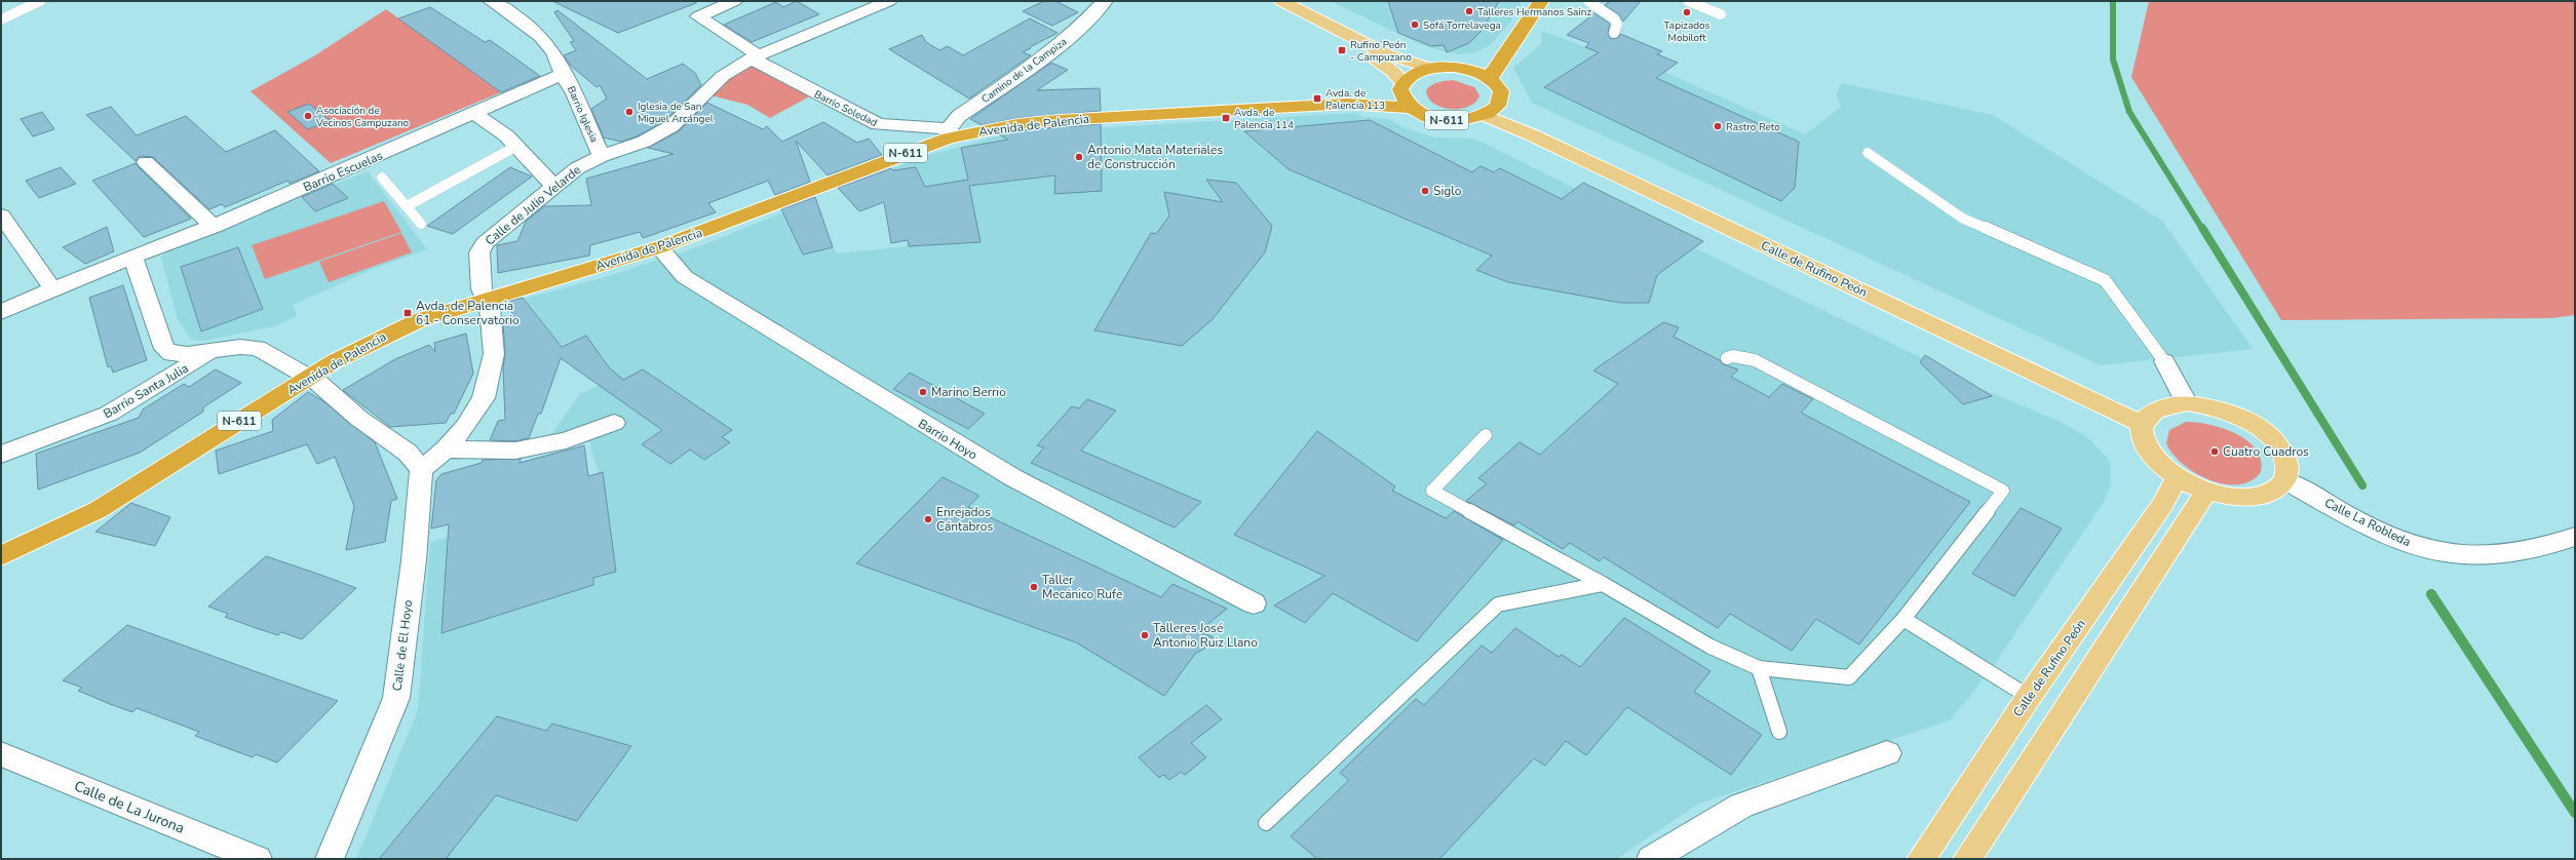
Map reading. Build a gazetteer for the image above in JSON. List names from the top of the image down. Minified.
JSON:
{"streets":{"highway":["N-611","Avenida de Palencia"],"main road":["Calle de Rufino Peón"],"street":["Camino de la Campiza","Barrio Soledad","Barrio Iglesia","Barrio Escuelas","Calle de Julio Velarde","Barrio Santa Julia","Barrio Hoyo","Calle La Robleda","Calle de El Hoyo","Calle de La Jurona"]},"crossings":[["Camino de la Campiza","Barrio Soledad"],["Camino de la Campiza","Avenida de Palencia"],["Barrio Soledad","Avenida de Palencia"],["Barrio Soledad","Calle de Julio Velarde"],["Barrio Iglesia","Barrio Escuelas"],["Barrio Iglesia","Calle de Julio Velarde"],["N-611","Avenida de Palencia"],["N-611","Calle de Rufino Peón"],["Avenida de Palencia","Calle de Julio Velarde"],["Avenida de Palencia","Barrio Hoyo"]],"places":{"other":["Talleres Hermanos Sainz","Tapizados Mobiloft","Sofá Torrelavega","Iglesia de San Miguel Arcángel","Asociación de Vecinos Campuzano","Rastro Reto","Antonio Mata Materiales de Construcción","Siglo","Marino Berrio","Cuatro Cuadros","Enrejados Cántabros","Taller Mecánico Rufe","Talleres José Antonio Ruiz Llano"],"transit":["Rufino Peón - Campuzano","Avda. de Palencia 113","Avda. de Palencia 114","Avda. de Palencia 61 - Conservatorio"]}}
